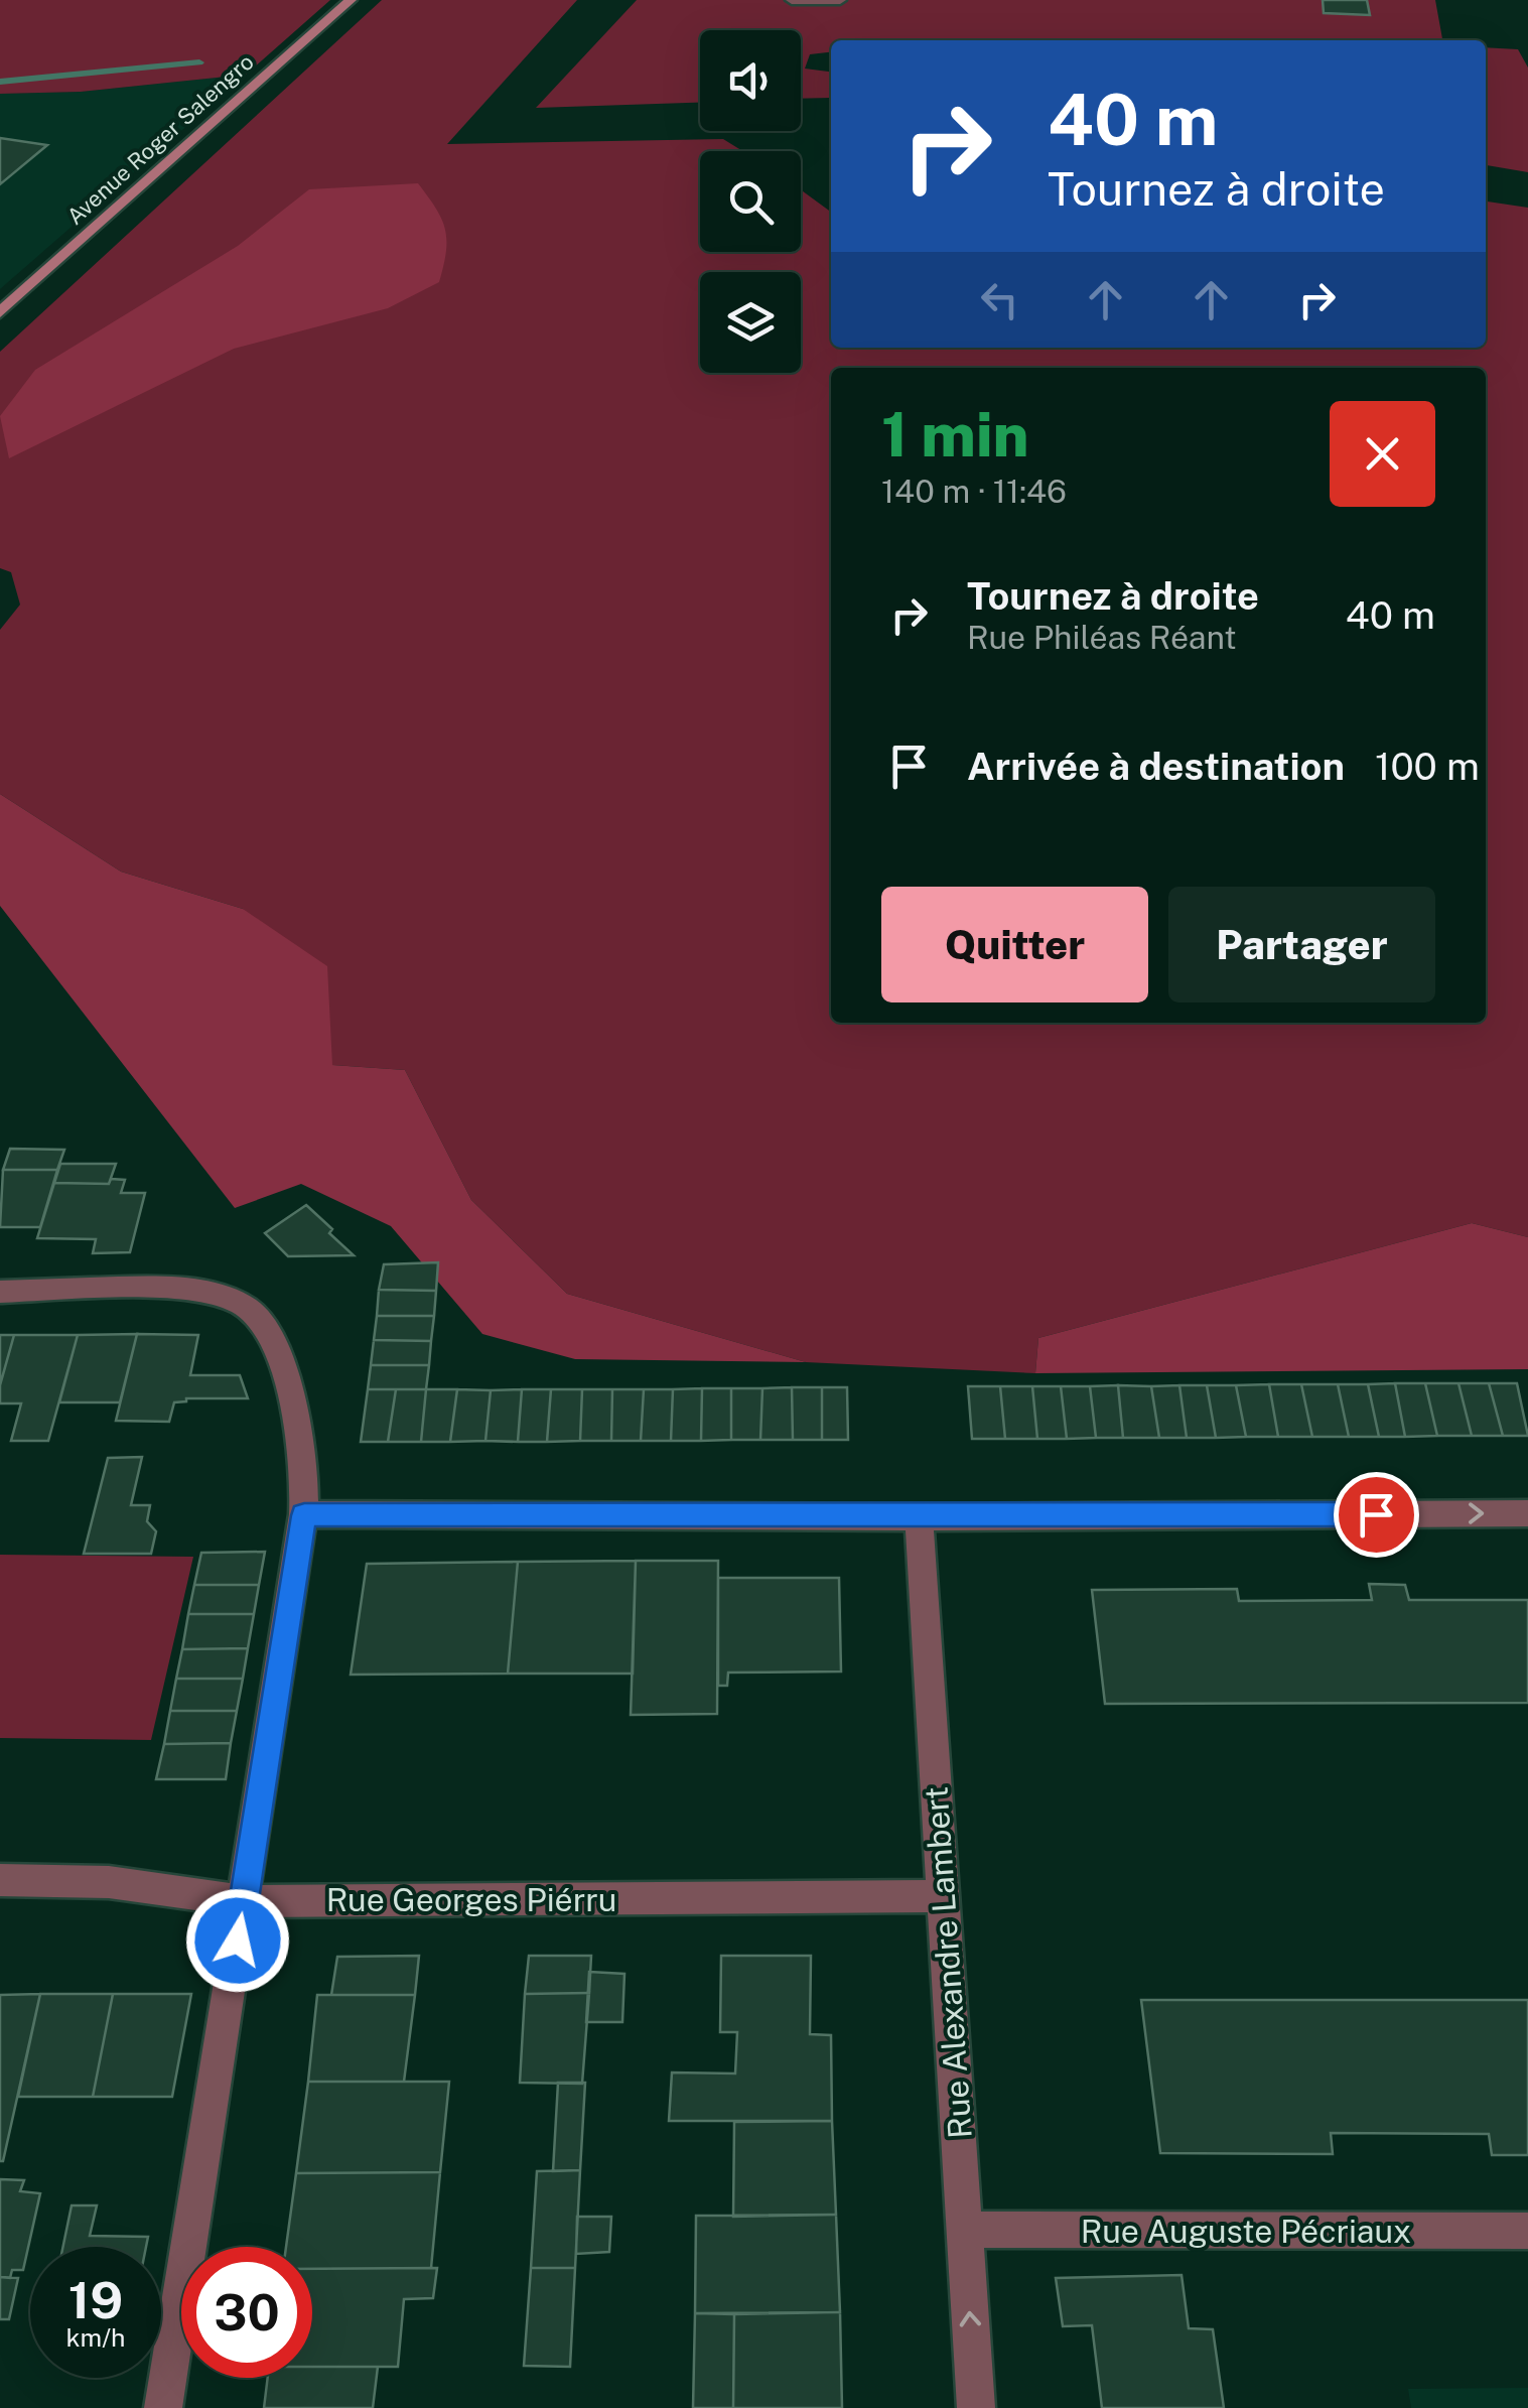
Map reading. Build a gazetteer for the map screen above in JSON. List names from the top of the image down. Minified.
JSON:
{"streets":{"main road":["Avenue Roger Salengro"],"street":["Rue Georges Piérru","Rue Alexandre Lambert","Rue Auguste Pécriaux"]},"crossings":[["Rue Georges Piérru","Rue Alexandre Lambert"],["Rue Alexandre Lambert","Rue Auguste Pécriaux"]],"page":{"turn":["40 m","Tournez à droite"],"heading":["1 min","140 m · 11:46"],"list":[{"name":"Tournez à droite","note":"Rue Philéas Réant","value":"40 m"},{"name":"Arrivée à destination","value":"100 m"}],"buttons":["Quitter","Partager"],"speed":"19 km/h","limit":"30"}}
